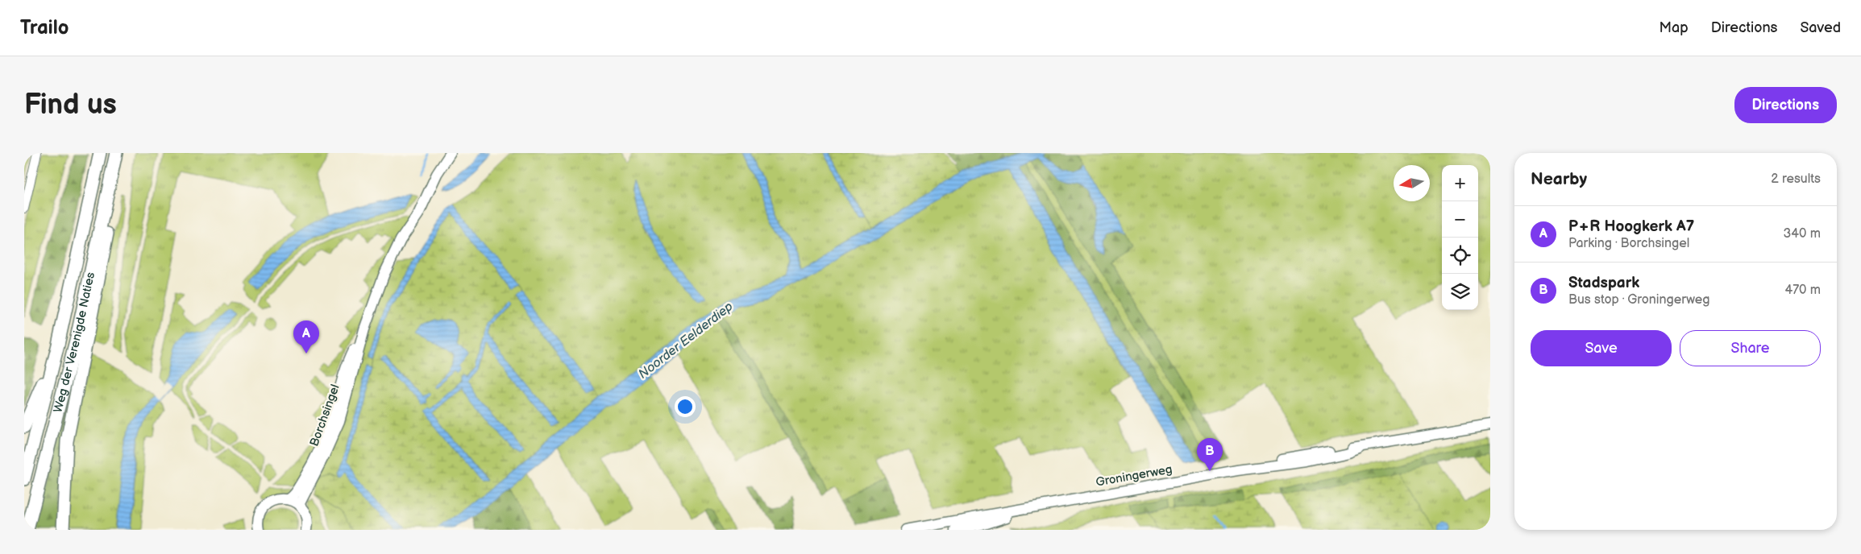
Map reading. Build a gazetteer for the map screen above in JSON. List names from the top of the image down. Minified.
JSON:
{"streets":{"highway":["Weg der Verenigde Naties"],"main road":["Borchsingel","Groningerweg"]},"water":["Noorder Eelderdiep"],"north":"left","page":{"header":"Trailo","nav":["Map","Directions","Saved"],"buttons":["Directions",["Save","Share"]],"title":"Find us","heading":["Nearby","2 results"],"map_buttons":["+","−"],"list":[{"mark":"A","name":"P+R Hoogkerk A7","note":"Parking · Borchsingel","value":"340 m"},{"mark":"B","name":"Stadspark","note":"Bus stop · Groningerweg","value":"470 m"}],"pins":["A","B"]}}
